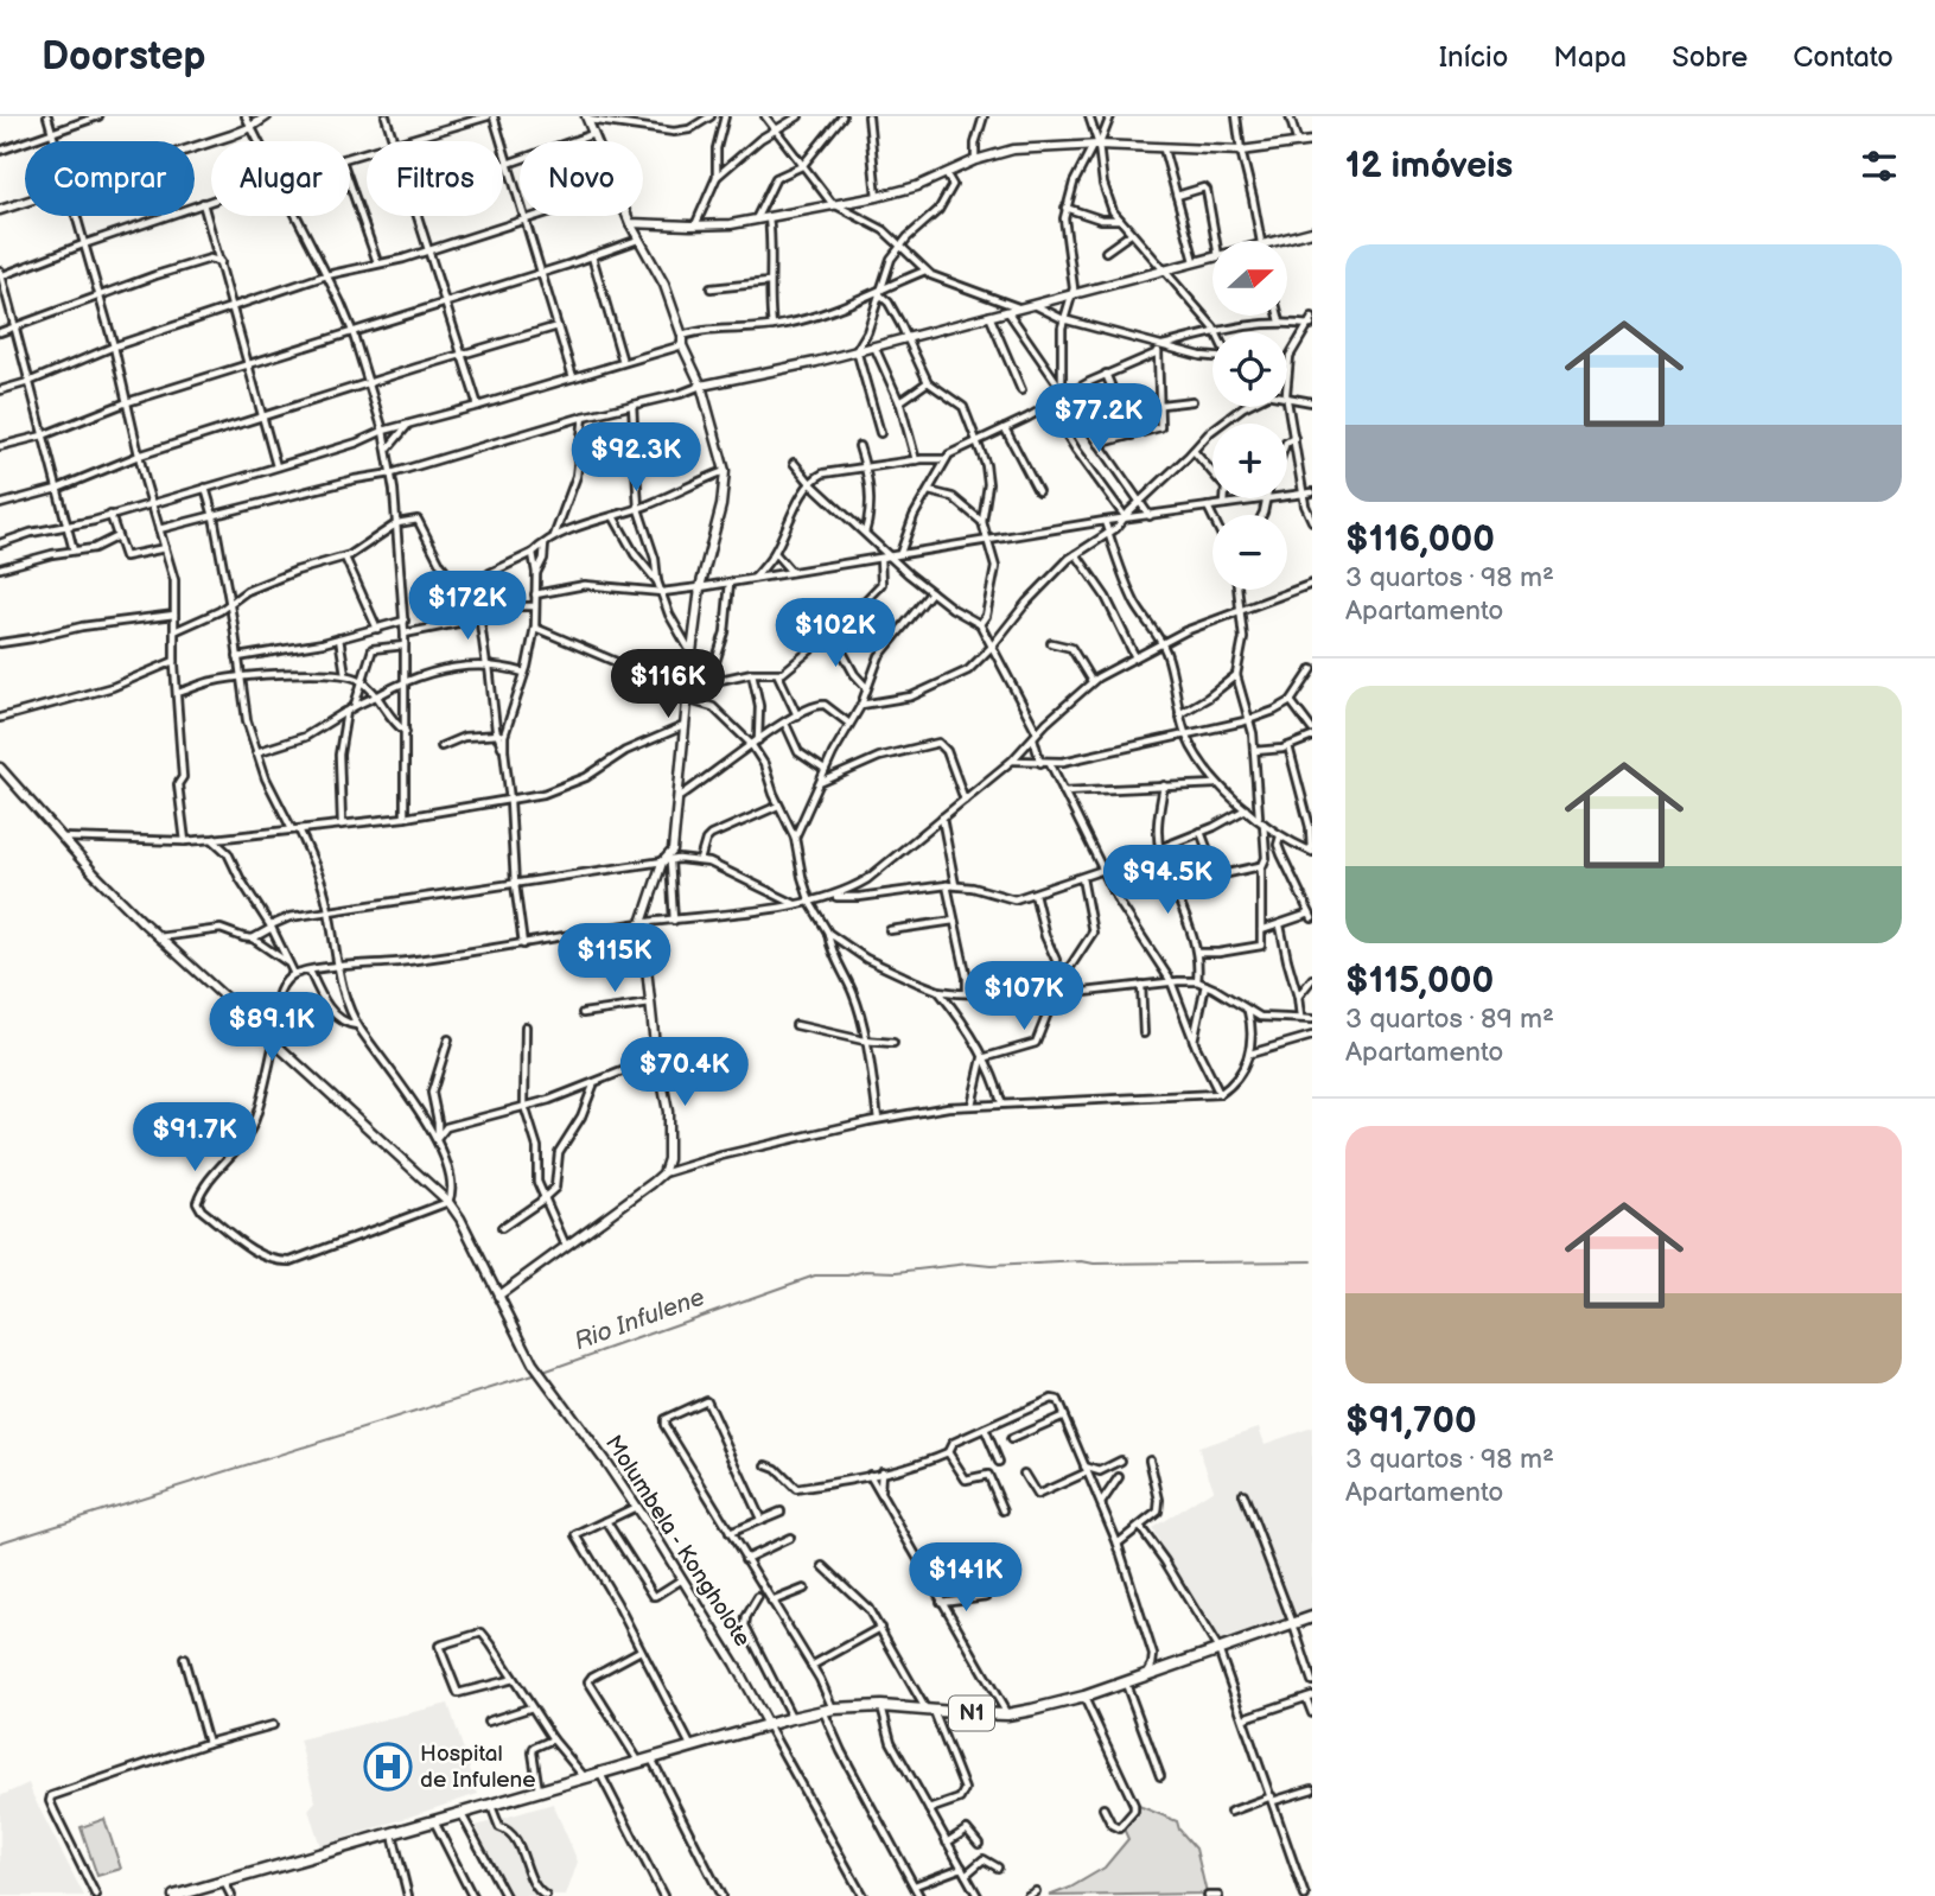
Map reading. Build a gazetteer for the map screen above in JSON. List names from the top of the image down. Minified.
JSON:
{"streets":{"highway":["N1"],"street":["Molumbela - Kongholote"]},"crossings":[["Molumbela - Kongholote","N1"]],"water":["Rio Infulene"],"places":{"hospital":["Hospital de Infulene"]},"north":"right","page":{"header":"Doorstep","nav":["Início","Mapa","Sobre","Contato"],"heading":"12 imóveis","chip":["Comprar","Alugar","Filtros","Novo"],"list":[{"name":"$116,000","note":"3 quartos · 98 m² · Apartamento"},{"name":"$115,000","note":"3 quartos · 89 m² · Apartamento"},{"name":"$91,700","note":"3 quartos · 98 m² · Apartamento"}],"map_buttons":["+","−"],"price":["$77.2K","$92.3K","$172K","$102K","$116K","$94.5K","$115K","$107K","$89.1K","$70.4K","$91.7K","$141K"]}}
